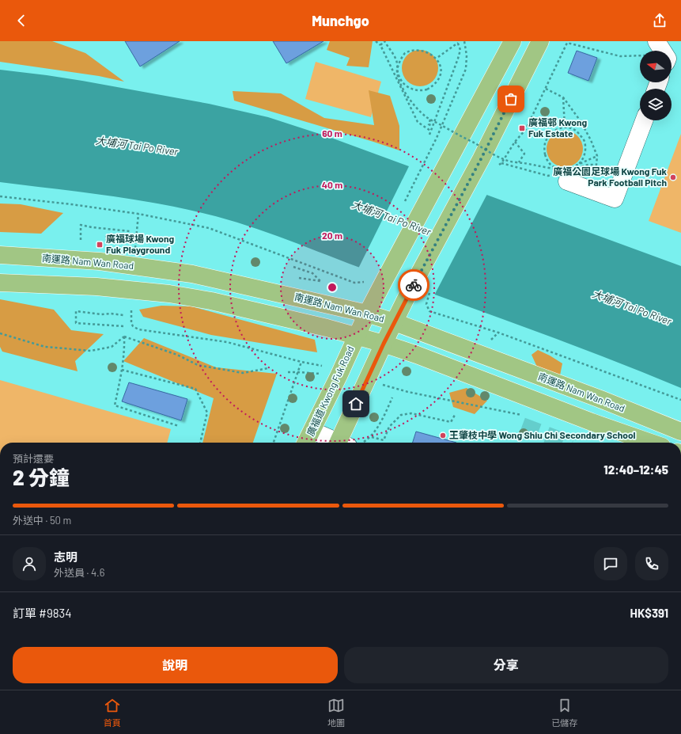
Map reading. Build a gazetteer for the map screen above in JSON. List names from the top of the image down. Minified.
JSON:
{"streets":{"main road":["南運路 Nam Wan Road","廣福道 Kwong Fuk Road"]},"crossings":[["南運路 Nam Wan Road","廣福道 Kwong Fuk Road"]],"water":["大埔河 Tai Po River"],"places":{"transit":["廣福邨 Kwong Fuk Estate","廣福球場 Kwong Fuk Playground"],"other":["廣福公園足球場 Kwong Fuk Park Football Pitch","王肇枝中學 Wong Shiu Chi Secondary School"]},"north":"left","page":{"header":"Munchgo","heading":["2 分鐘","預計還要","12:40–12:45"],"panel":["志明","外送員 · 4.6","訂單 #9834","HK$391"],"bar":"外送中 · 50 m","buttons":["說明","分享"],"tabs":["首頁","地圖","已儲存"]},"rings":["60 m","40 m","20 m"]}
